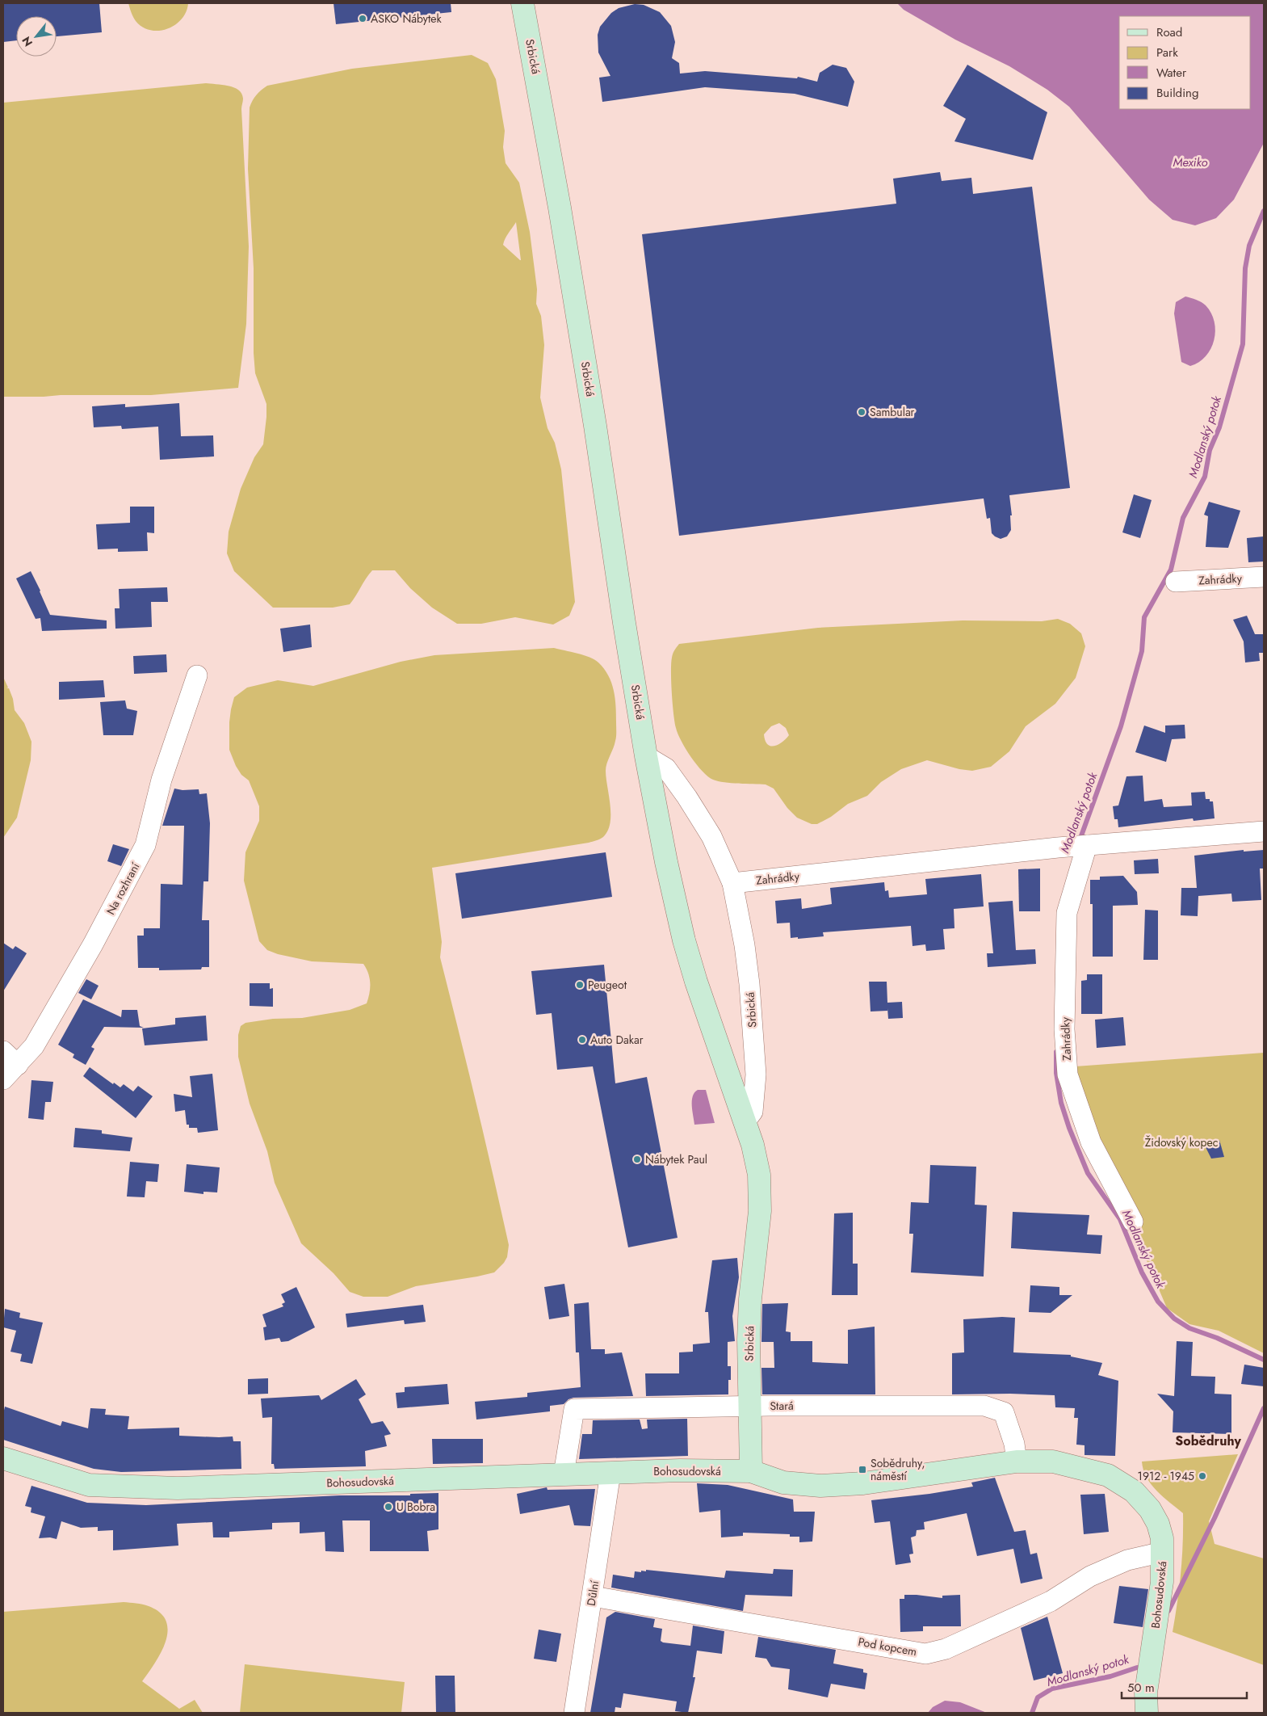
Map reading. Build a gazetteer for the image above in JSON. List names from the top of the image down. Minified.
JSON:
{"streets":{"street":["Srbická","Zahrádky","Na rozhraní","Stará","Bohosudovská","Důlní","Pod kopcem"]},"crossings":[["Srbická","Zahrádky"],["Srbická","Stará"],["Srbická","Bohosudovská"],["Stará","Bohosudovská"],["Bohosudovská","Důlní"],["Bohosudovská","Pod kopcem"],["Důlní","Pod kopcem"]],"districts":["Sobědruhy"],"water":["Mexiko","Modlanský potok"],"parks":["Židovský kopec"],"places":{"other":["ASKO Nábytek","Sambular","Peugeot","Auto Dakar","Nábytek Paul","1912 - 1945","U Bobra"],"transit":["Sobědruhy, náměstí"]},"legend":["Road","Park","Water","Building"],"scale_bar":"50 m","north":"bottom left"}
